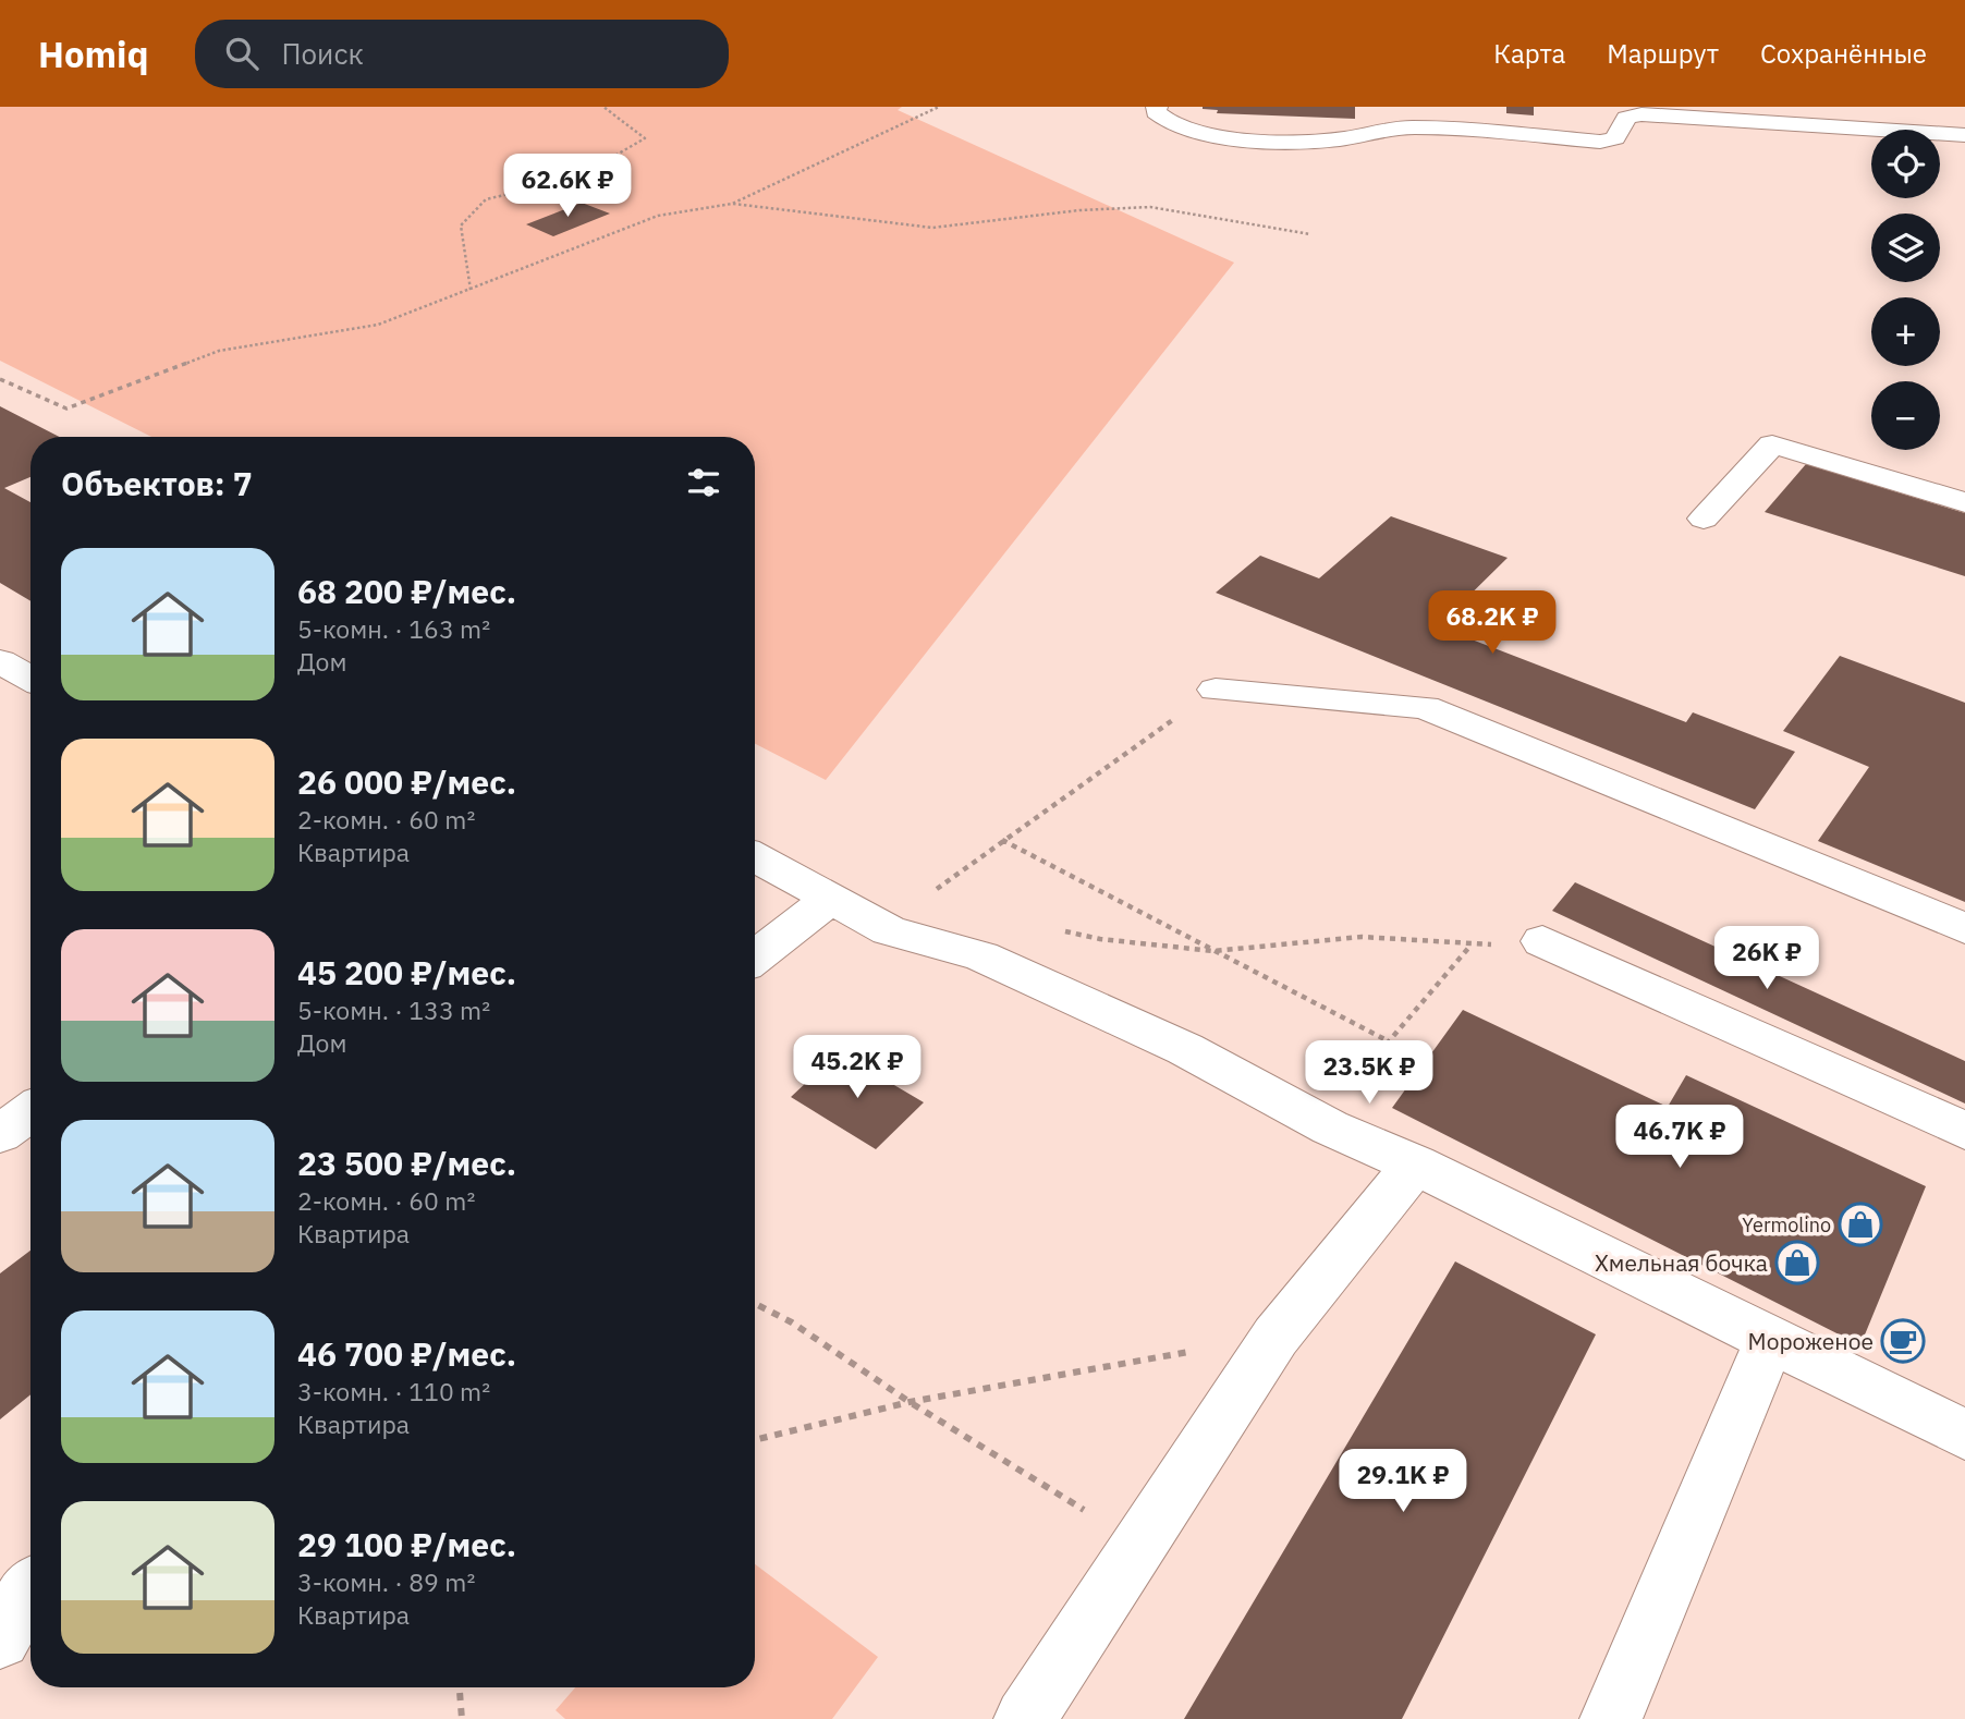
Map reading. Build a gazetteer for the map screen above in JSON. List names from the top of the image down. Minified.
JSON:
{"places":{"shop":["Yermolino","Хмельная бочка"],"cafe":["Мороженое"]},"page":{"header":"Homiq","search":"Поиск","nav":["Карта","Маршрут","Сохранённые"],"map_buttons":["+","−"],"price":["62.6K ₽","68.2K ₽","26K ₽","45.2K ₽","23.5K ₽","46.7K ₽","29.1K ₽"],"heading":"Объектов: 7","list":[{"name":"68 200 ₽/мес.","note":"5-комн. · 163 m² · Дом"},{"name":"26 000 ₽/мес.","note":"2-комн. · 60 m² · Квартира"},{"name":"45 200 ₽/мес.","note":"5-комн. · 133 m² · Дом"},{"name":"23 500 ₽/мес.","note":"2-комн. · 60 m² · Квартира"},{"name":"46 700 ₽/мес.","note":"3-комн. · 110 m² · Квартира"},{"name":"29 100 ₽/мес.","note":"3-комн. · 89 m² · Квартира"}]}}
